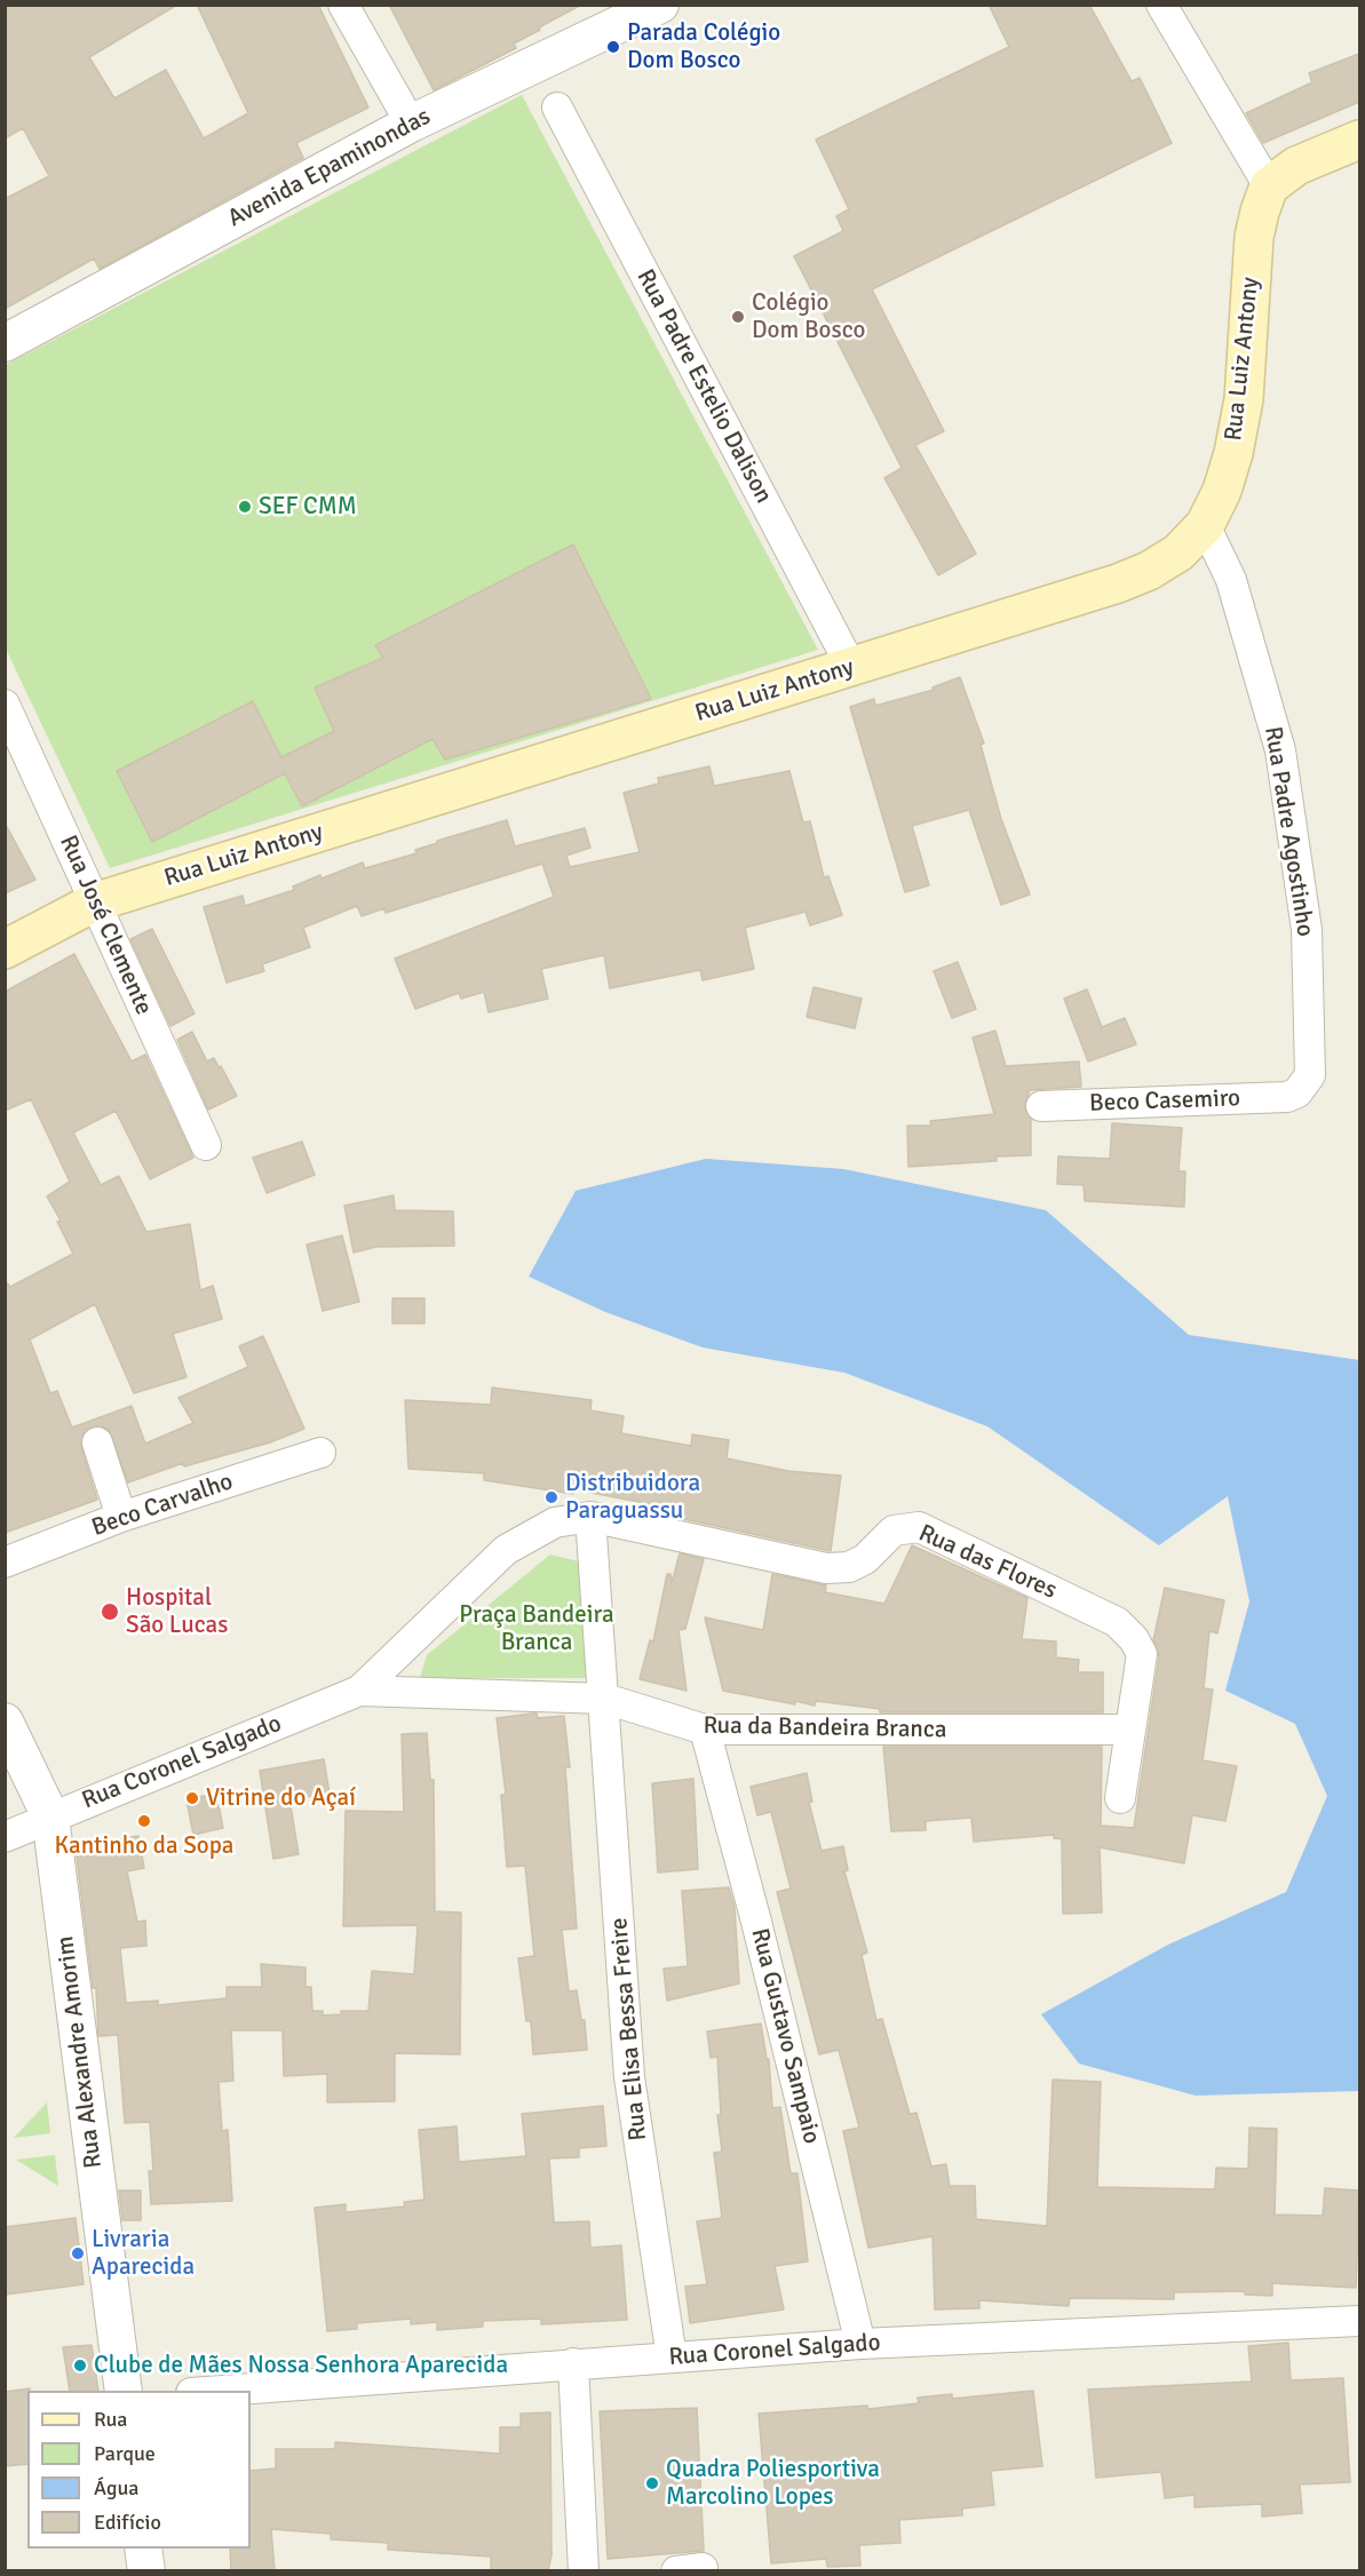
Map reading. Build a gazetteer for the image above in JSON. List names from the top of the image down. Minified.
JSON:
{"streets":{"main road":["Rua Luiz Antony"],"street":["Avenida Epaminondas","Rua Padre Estelio Dalison","Rua Padre Agostinho","Rua José Clemente","Beco Casemiro","Beco Carvalho","Rua das Flores","Rua da Bandeira Branca","Rua Coronel Salgado","Rua Elisa Bessa Freire","Rua Gustavo Sampaio","Rua Alexandre Amorim"]},"crossings":[["Rua Luiz Antony","Rua Padre Estelio Dalison"],["Rua Luiz Antony","Rua Padre Agostinho"],["Rua Luiz Antony","Rua José Clemente"],["Rua Padre Agostinho","Beco Casemiro"],["Rua das Flores","Rua da Bandeira Branca"],["Rua das Flores","Rua Coronel Salgado"],["Rua das Flores","Rua Elisa Bessa Freire"],["Rua da Bandeira Branca","Rua Coronel Salgado"],["Rua da Bandeira Branca","Rua Elisa Bessa Freire"],["Rua da Bandeira Branca","Rua Gustavo Sampaio"],["Rua Coronel Salgado","Rua Elisa Bessa Freire"],["Rua Coronel Salgado","Rua Gustavo Sampaio"],["Rua Coronel Salgado","Rua Alexandre Amorim"]],"parks":["Praça Bandeira Branca"],"places":["Parada Colégio Dom Bosco","Colégio Dom Bosco","SEF CMM","Distribuidora Paraguassu","Hospital São Lucas","Vitrine do Açaí","Kantinho da Sopa","Livraria Aparecida","Clube de Mães Nossa Senhora Aparecida","Quadra Poliesportiva Marcolino Lopes"],"legend":["Rua","Parque","Água","Edifício"]}
